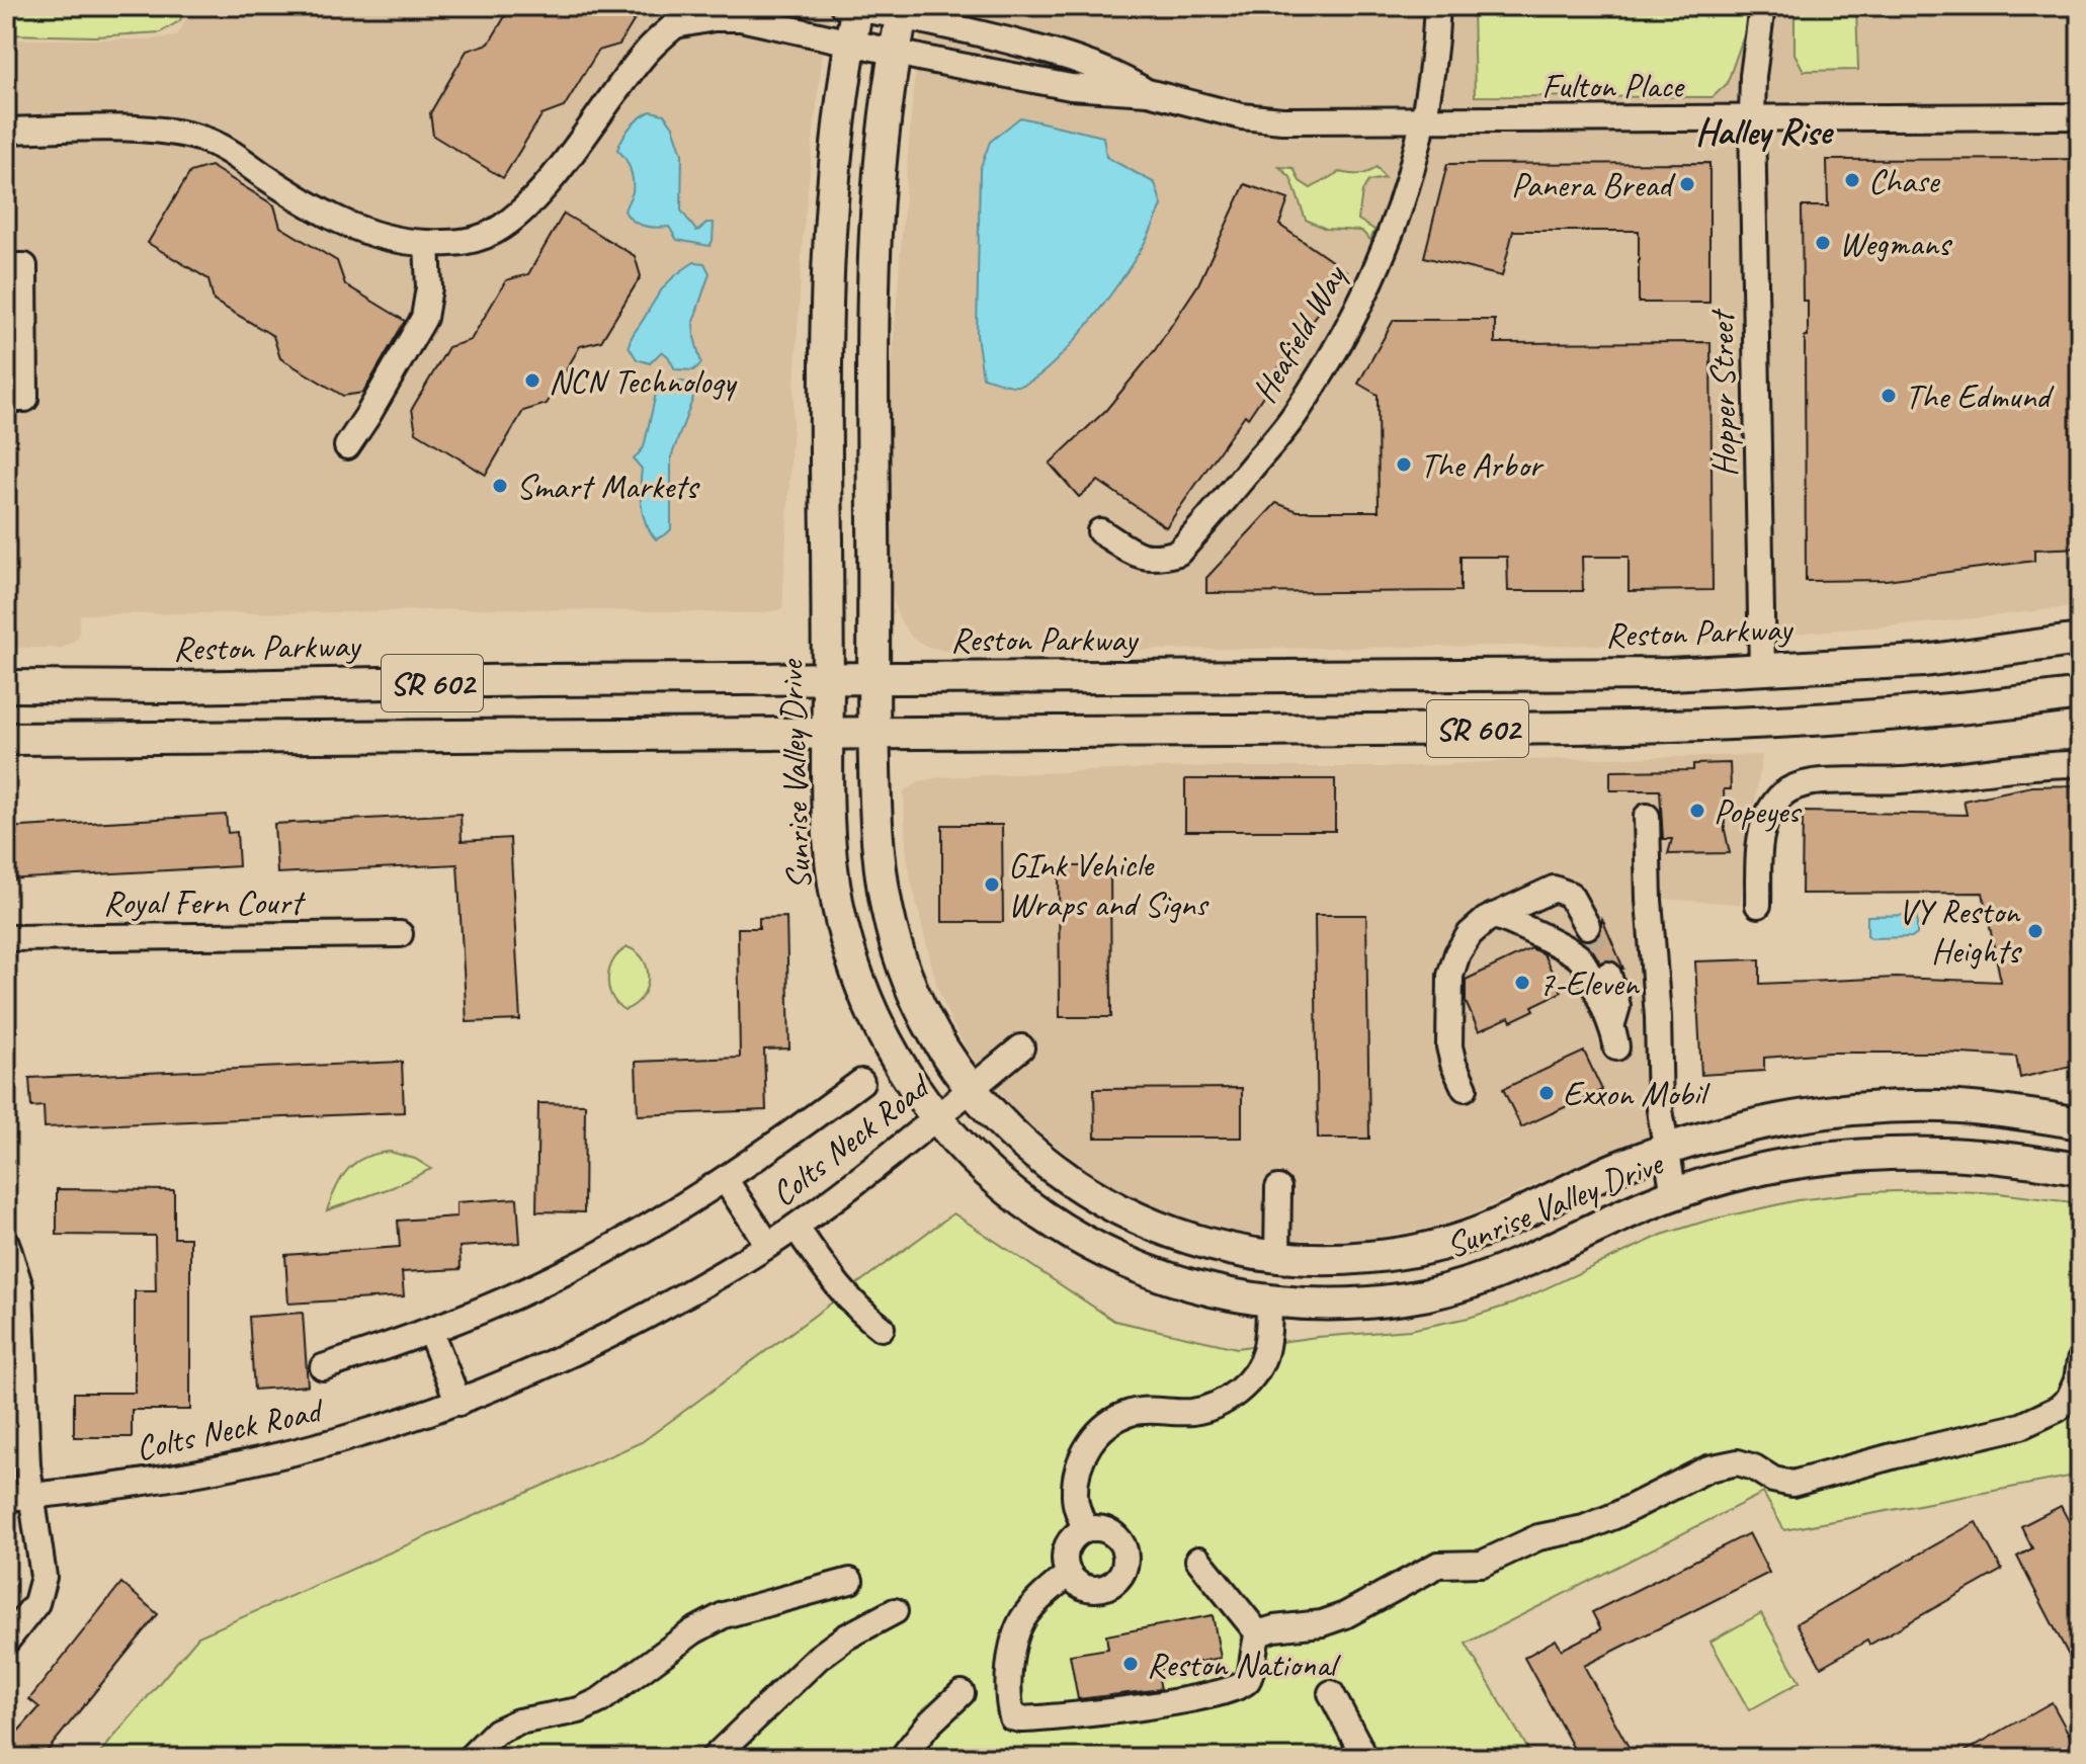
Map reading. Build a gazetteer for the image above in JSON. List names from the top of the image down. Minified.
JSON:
{"streets":{"main road":["Reston Parkway","SR 602","Sunrise Valley Drive"],"street":["Fulton Place","Heafield Way","Hopper Street","Royal Fern Court","Colts Neck Road"]},"crossings":[["Fulton Place","Heafield Way"],["Fulton Place","Hopper Street"],["Fulton Place","Sunrise Valley Drive"],["Hopper Street","Reston Parkway"],["Reston Parkway","Sunrise Valley Drive"],["SR 602","Sunrise Valley Drive"],["Sunrise Valley Drive","Colts Neck Road"]],"districts":["Halley Rise"],"places":["Chase","Panera Bread","Wegmans","NCN Technology","The Edmund","The Arbor","Smart Markets","Popeyes","GInk Vehicle Wraps and Signs","VY Reston Heights","7-Eleven","Exxon Mobil","Reston National"]}
